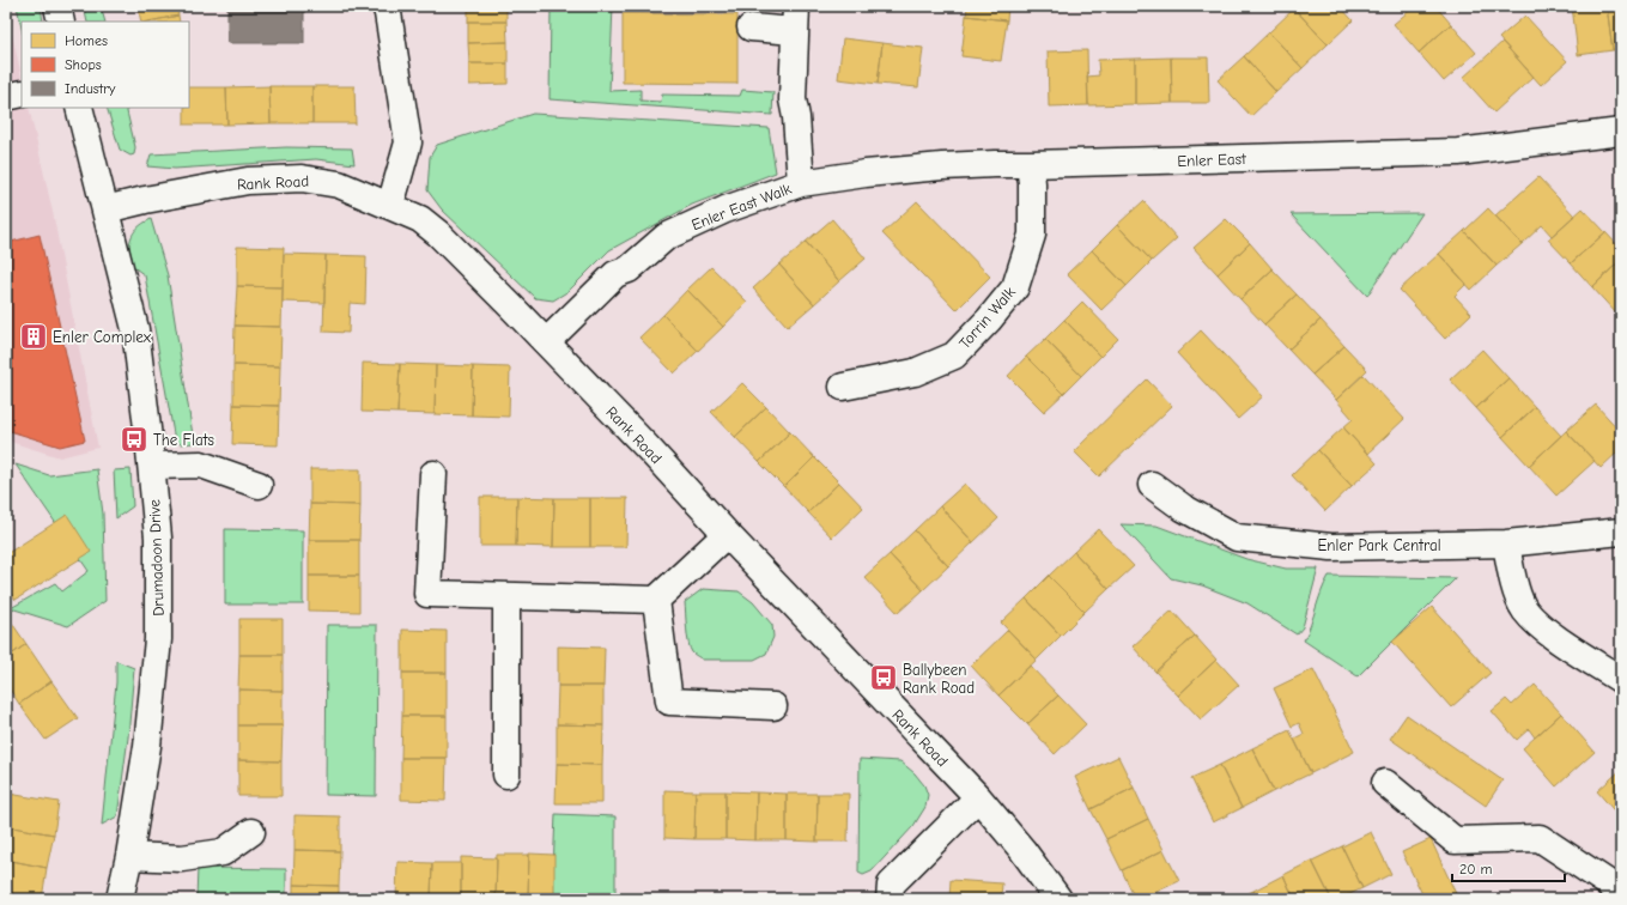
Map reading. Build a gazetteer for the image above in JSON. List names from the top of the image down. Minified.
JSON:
{"streets":{"street":["Enler East","Rank Road","Enler East Walk","Torrin Walk","Enler Park Central","Drumadoon Drive"]},"crossings":[["Enler East","Enler East Walk"],["Enler East","Torrin Walk"],["Rank Road","Enler East Walk"],["Rank Road","Drumadoon Drive"]],"places":{"building":["Enler Complex"],"bus stop":["The Flats","Ballybeen Rank Road"]},"legend":["Homes","Shops","Industry"],"scale_bar":"20 m"}
